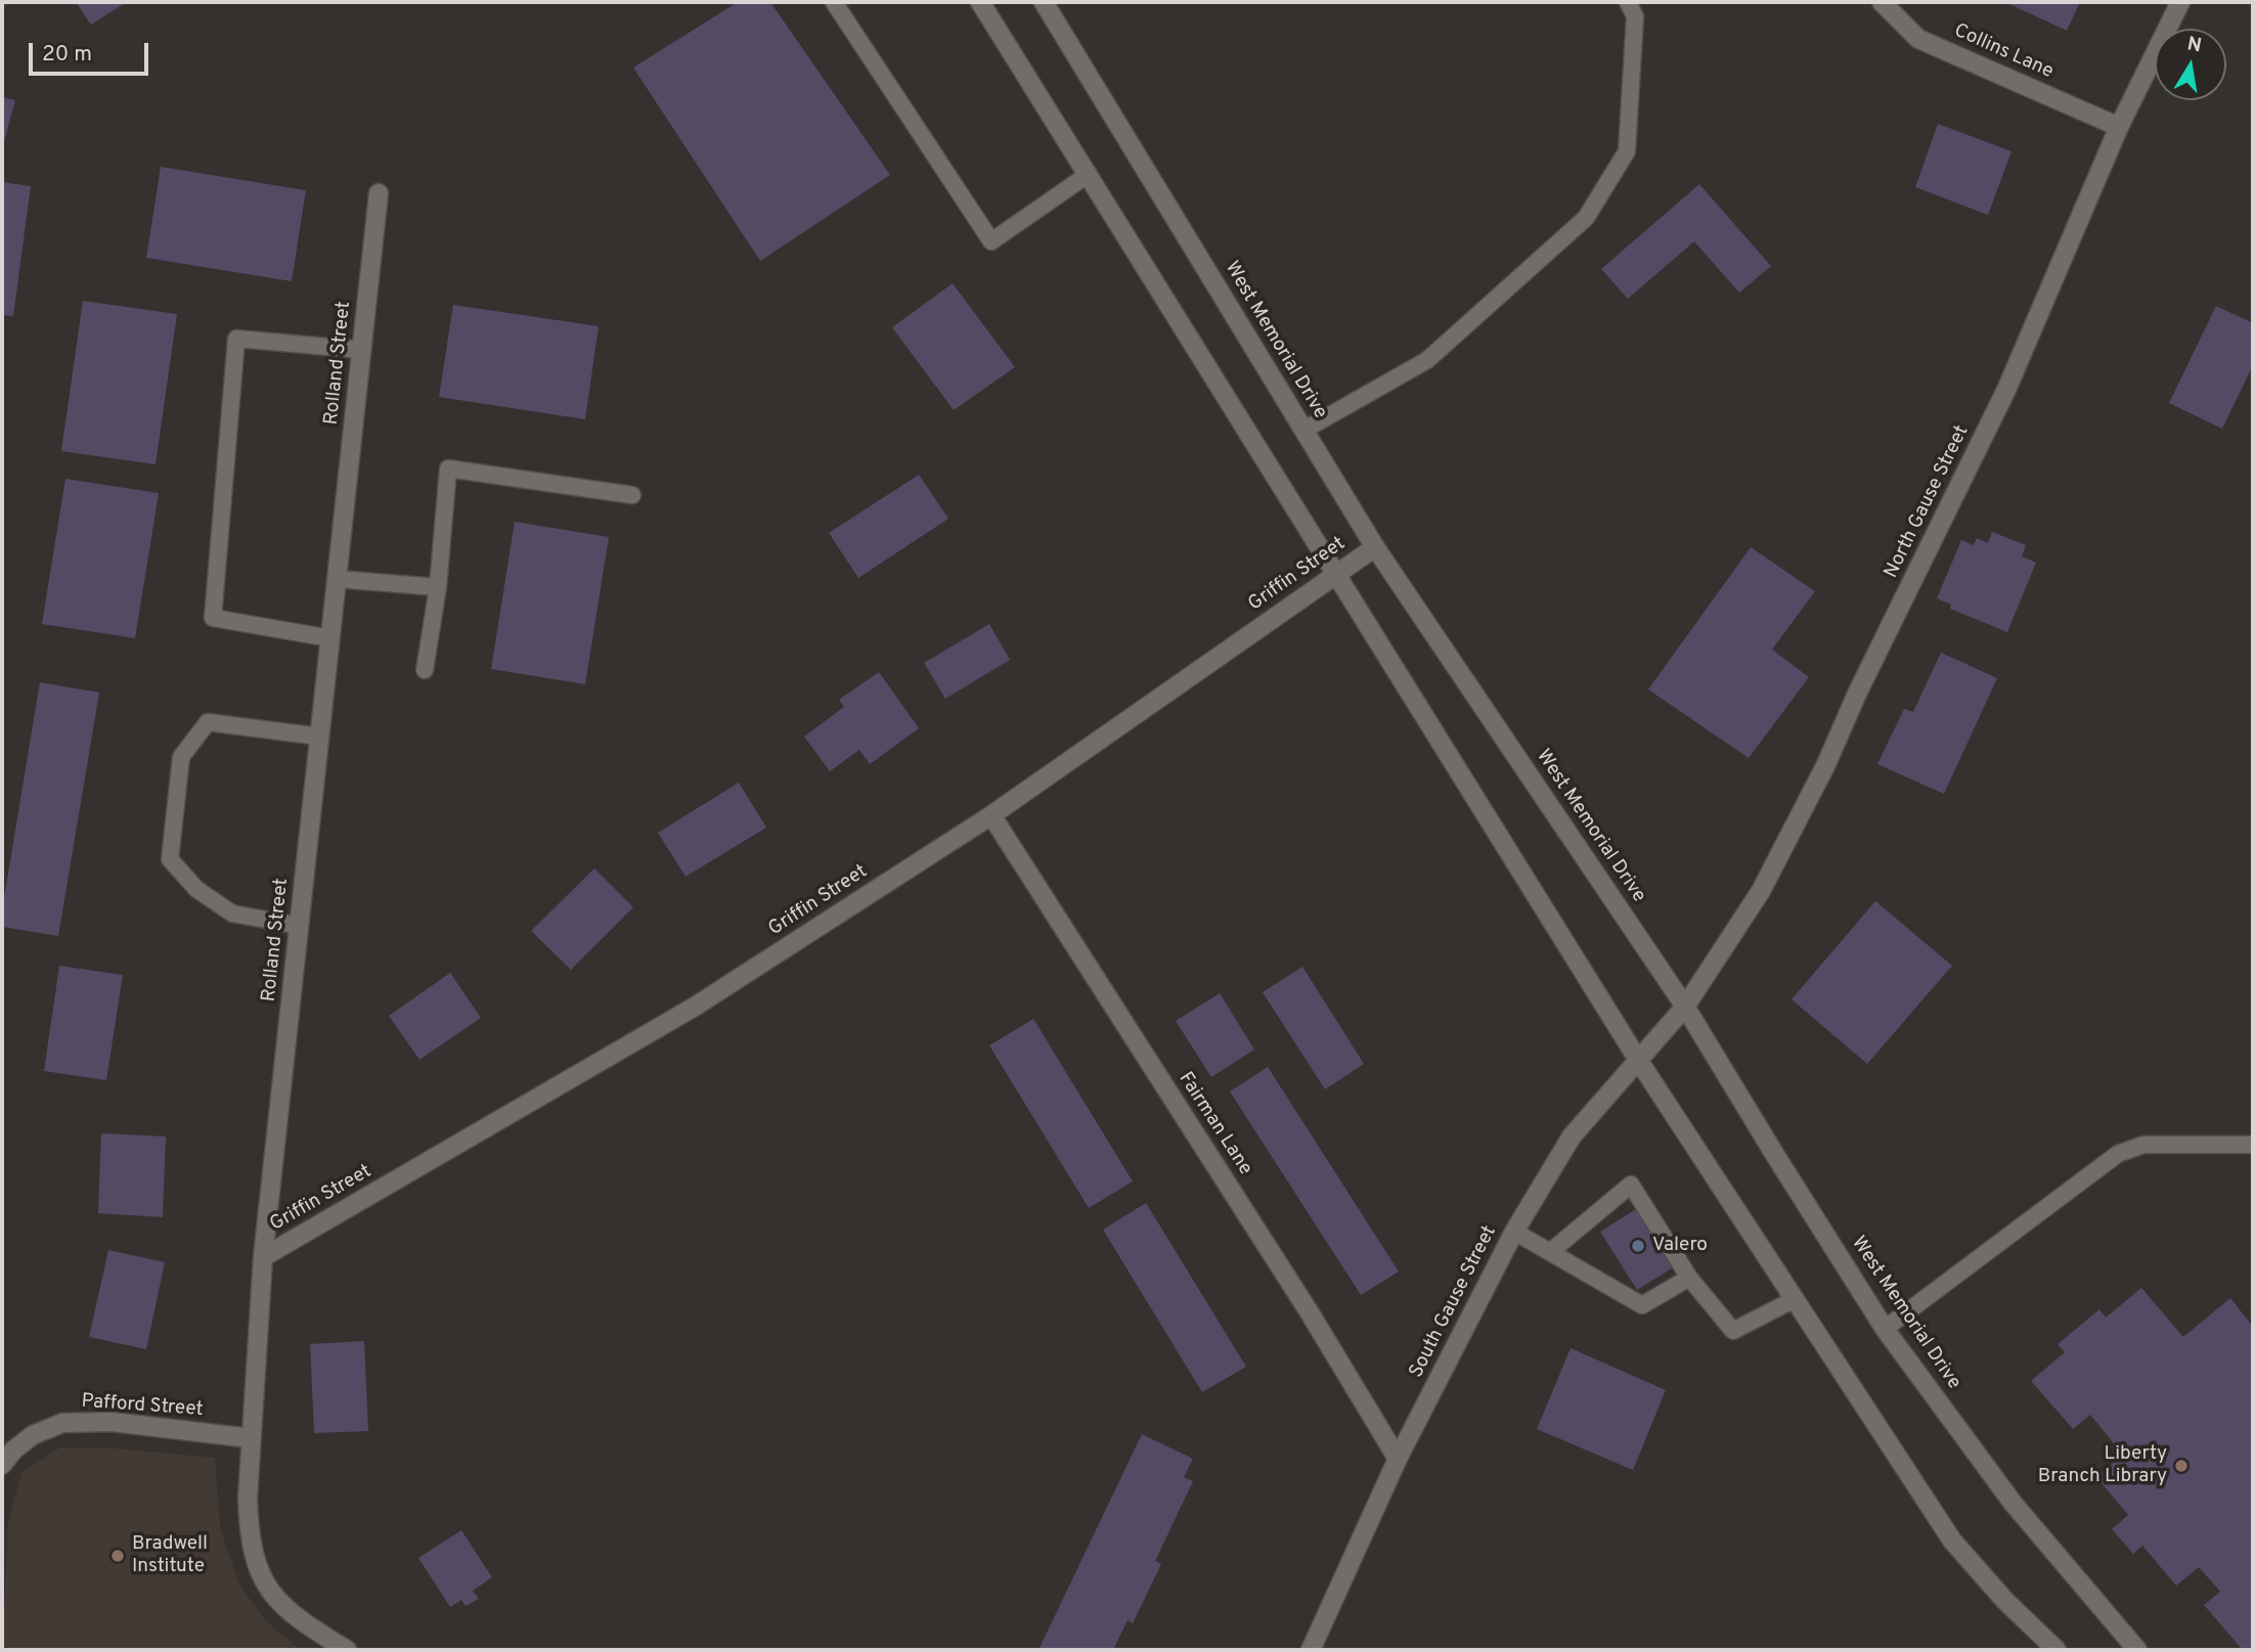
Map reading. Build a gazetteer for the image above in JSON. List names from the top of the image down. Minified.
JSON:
{"streets":{"street":["Collins Lane","West Memorial Drive","Rolland Street","North Gause Street","Griffin Street","Fairman Lane","South Gause Street","Pafford Street"]},"crossings":[["Collins Lane","North Gause Street"],["West Memorial Drive","North Gause Street"],["West Memorial Drive","Griffin Street"],["West Memorial Drive","South Gause Street"],["Rolland Street","Griffin Street"],["Rolland Street","Pafford Street"],["North Gause Street","South Gause Street"],["Griffin Street","Fairman Lane"],["Fairman Lane","South Gause Street"]],"places":["Valero","Liberty Branch Library","Bradwell Institute"],"scale_bar":"20 m","north":"top"}
